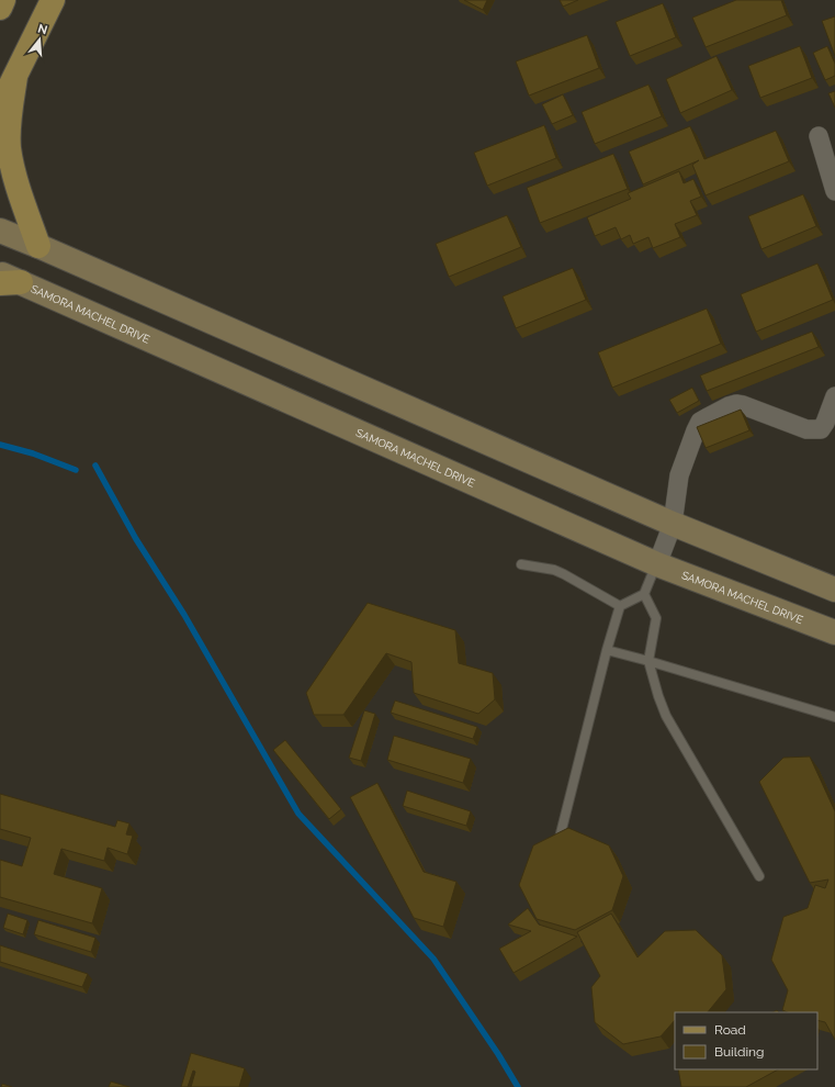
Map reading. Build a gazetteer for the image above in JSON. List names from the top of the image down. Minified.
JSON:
{"streets":{"main road":["SAMORA MACHEL DRIVE"]},"legend":["Road","Building"],"north":"top"}
